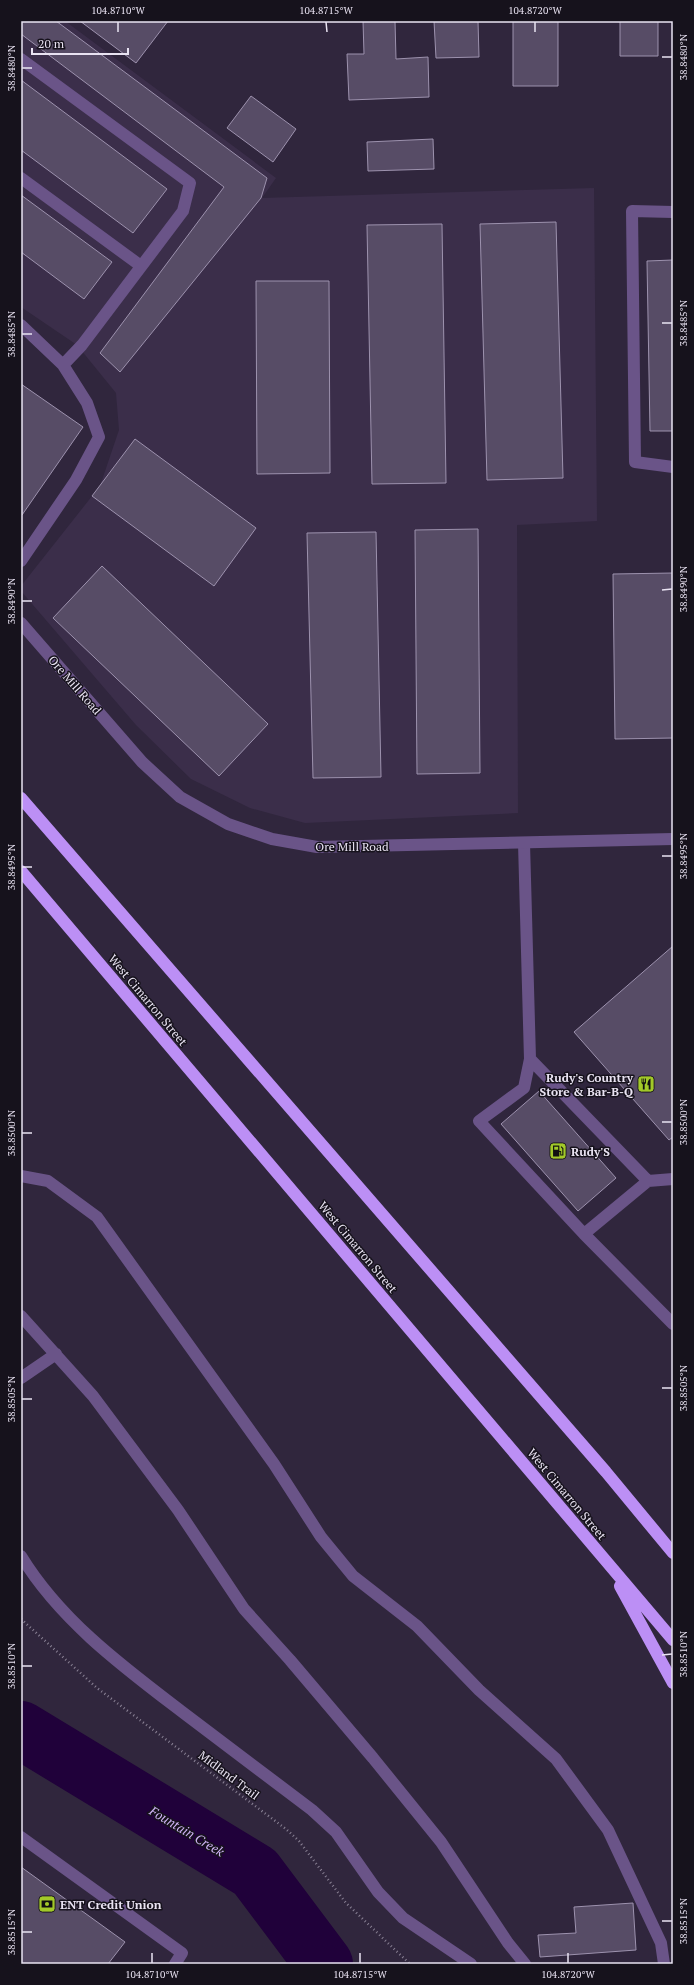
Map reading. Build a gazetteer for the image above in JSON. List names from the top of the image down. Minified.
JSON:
{"streets":{"highway":["West Cimarron Street"],"street":["Ore Mill Road"],"path":["Midland Trail"]},"water":["Fountain Creek"],"places":{"restaurant":["Rudy's Country Store & Bar-B-Q"],"fuel station":["Rudy'S"],"bank":["ENT Credit Union"]},"scale_bar":"20 m","coordinates":["104.8710°W","104.8715°W","104.8720°W","38.8480°N","38.8485°N","38.8490°N","38.8495°N","38.8500°N","38.8505°N","38.8510°N","38.8515°N"]}
